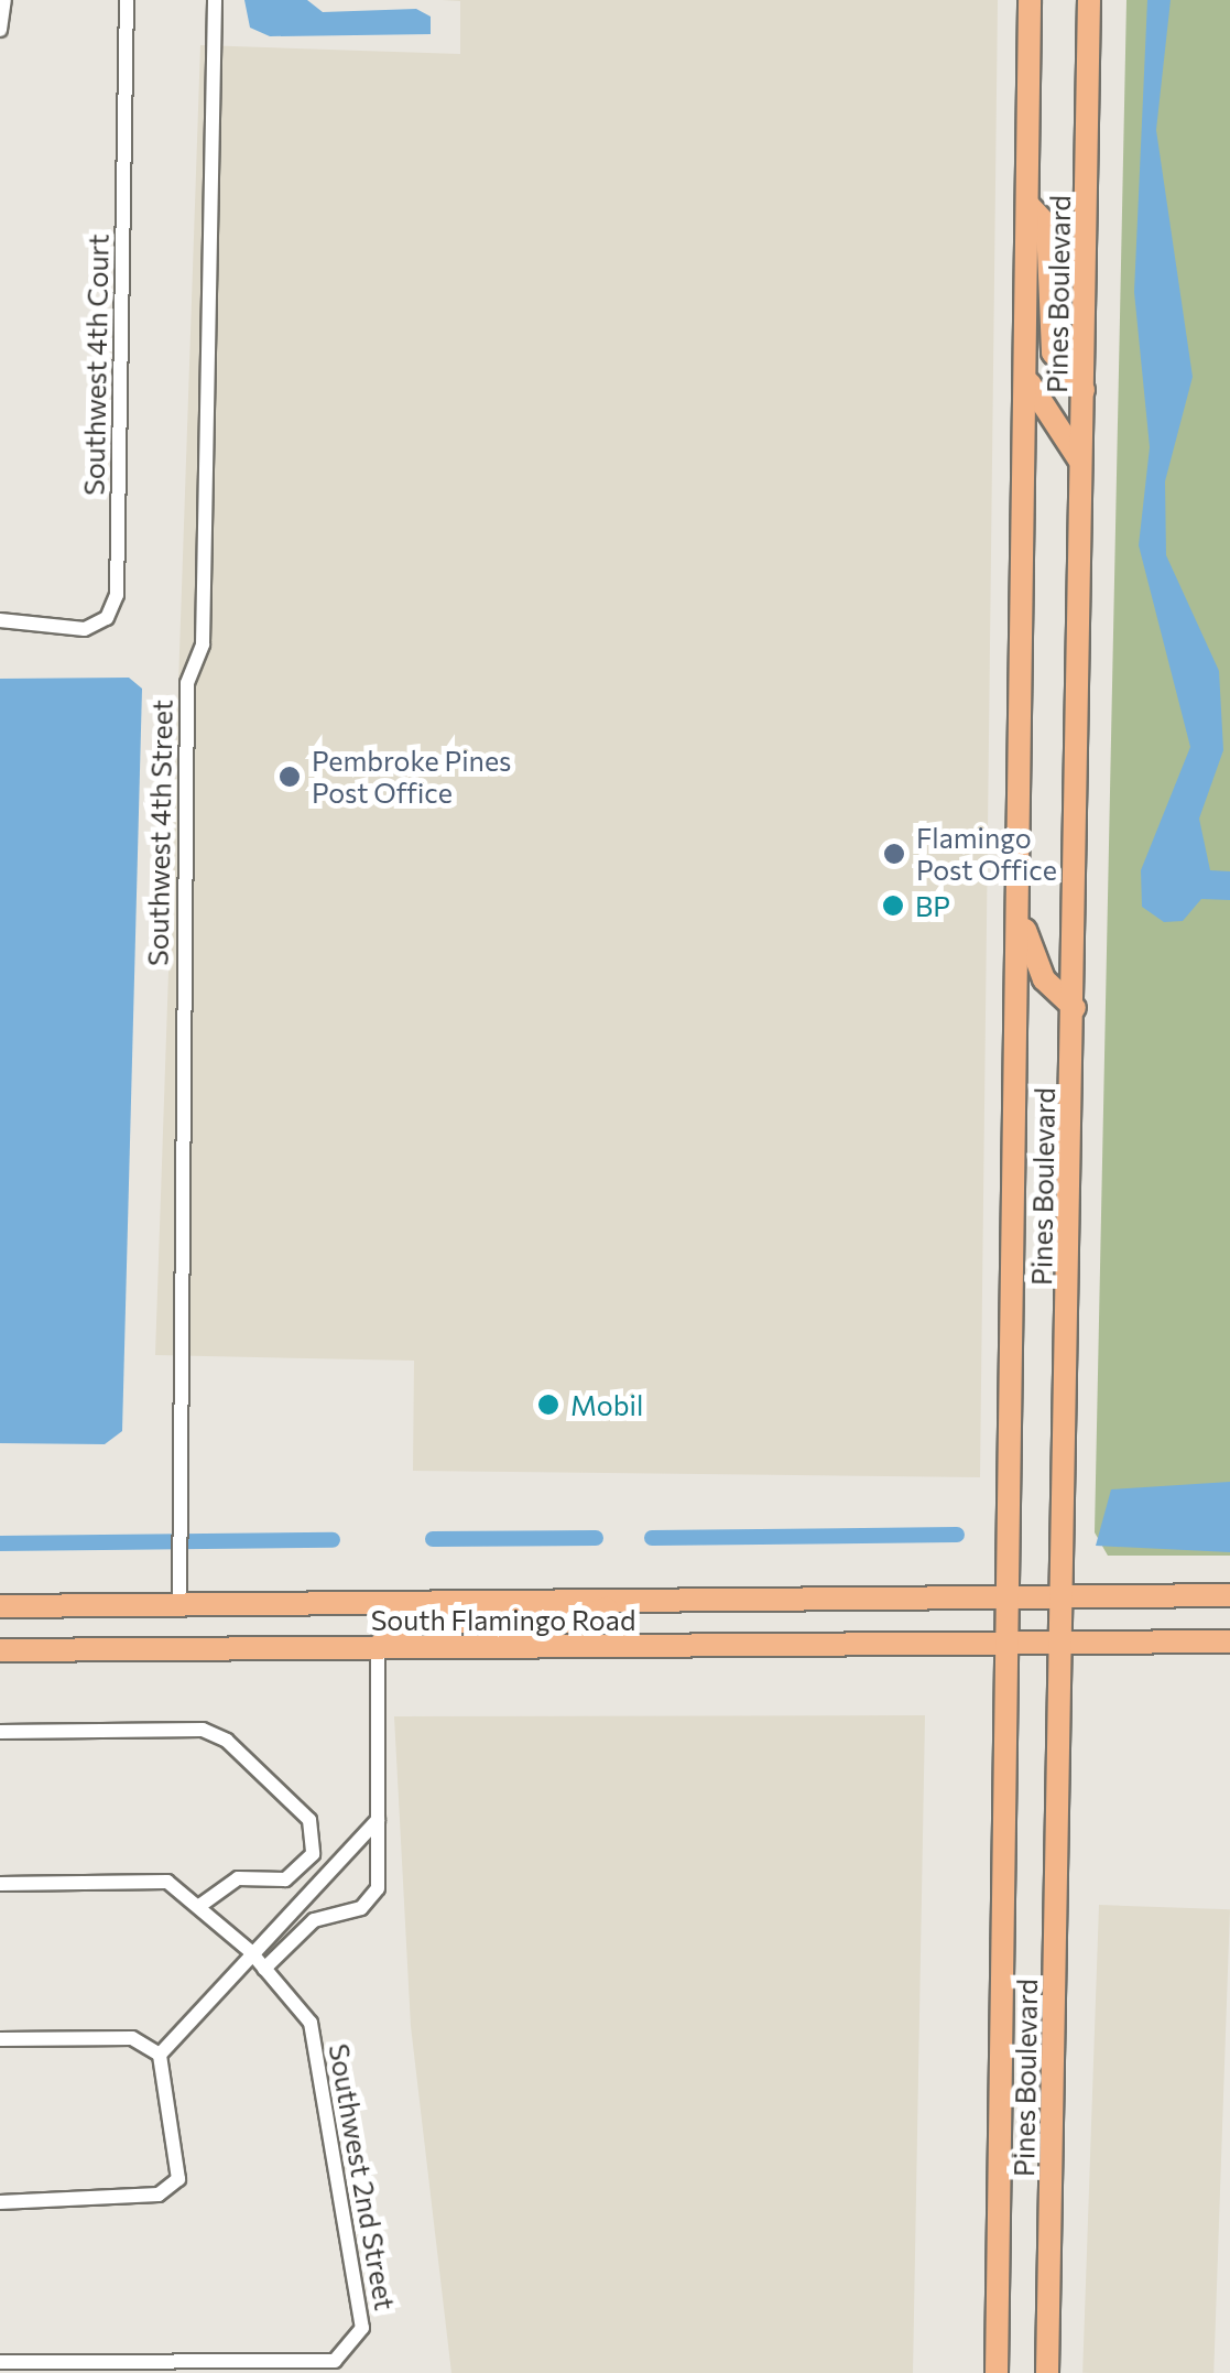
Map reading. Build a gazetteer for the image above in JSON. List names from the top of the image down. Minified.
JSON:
{"streets":{"highway":["Pines Boulevard","South Flamingo Road"],"street":["Southwest 4th Court","Southwest 4th Street","Southwest 2nd Street"]},"crossings":[["Pines Boulevard","South Flamingo Road"],["Southwest 4th Street","South Flamingo Road"]],"places":["Pembroke Pines Post Office","Flamingo Post Office","BP","Mobil"]}
